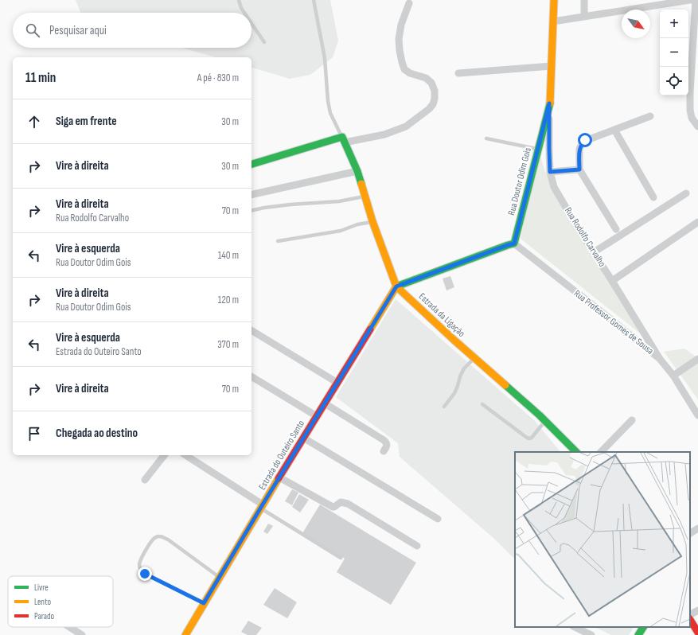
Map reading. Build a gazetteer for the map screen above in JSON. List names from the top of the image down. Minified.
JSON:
{"streets":{"street":["Rua Doutor Odim Gois","Rua Rodolfo Carvalho","Estrada da Ligação","Rua Professor Gomes de Sousa","Estrada do Outeiro Santo"]},"crossings":[["Rua Doutor Odim Gois","Rua Rodolfo Carvalho"],["Rua Doutor Odim Gois","Rua Professor Gomes de Sousa"],["Rua Rodolfo Carvalho","Rua Professor Gomes de Sousa"],["Estrada da Ligação","Estrada do Outeiro Santo"]],"legend":["Livre","Lento","Parado"],"north":"bottom right","page":{"map_buttons":["+","−"],"search":"Pesquisar aqui","heading":["11 min","A pé · 830 m"],"list":[["Siga em frente","30 m"],["Vire à direita","30 m"],["Vire à direita","Rua Rodolfo Carvalho","70 m"],["Vire à esquerda","Rua Doutor Odim Gois","140 m"],["Vire à direita","Rua Doutor Odim Gois","120 m"],["Vire à esquerda","Estrada do Outeiro Santo","370 m"],["Vire à direita","70 m"],"Chegada ao destino"]}}
